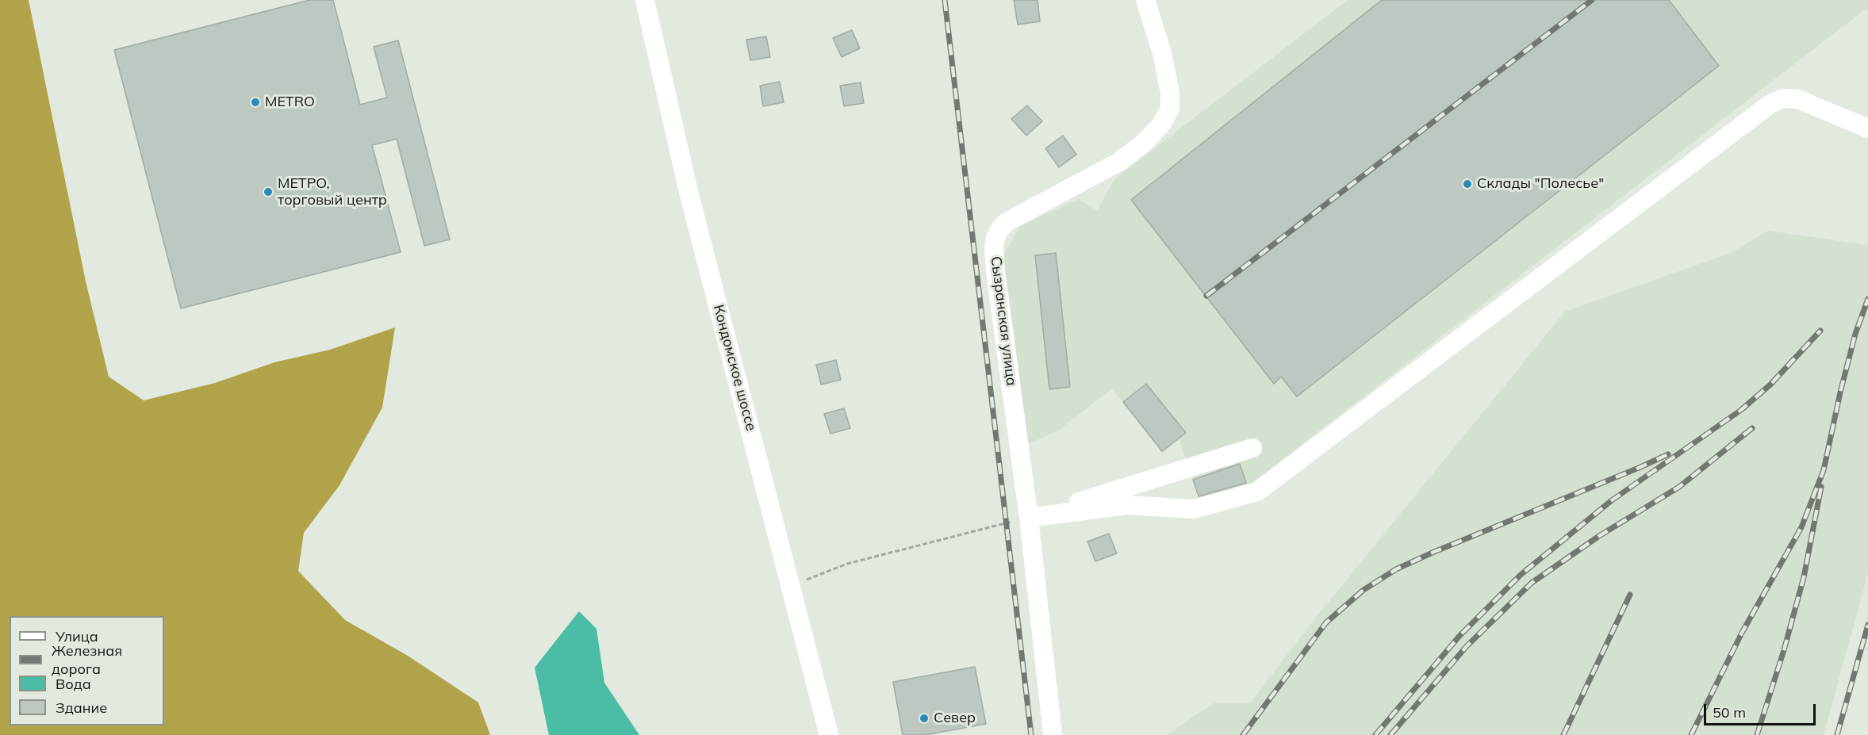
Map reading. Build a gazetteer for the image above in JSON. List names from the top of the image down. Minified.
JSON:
{"streets":{"street":["Сызранская улица","Кондомское шоссе"]},"places":["METRO","Склады \"Полесье\"","МЕТРО, торговый центр","Север"],"legend":["Улица","Железная дорога","Вода","Здание"],"scale_bar":"50 m"}
